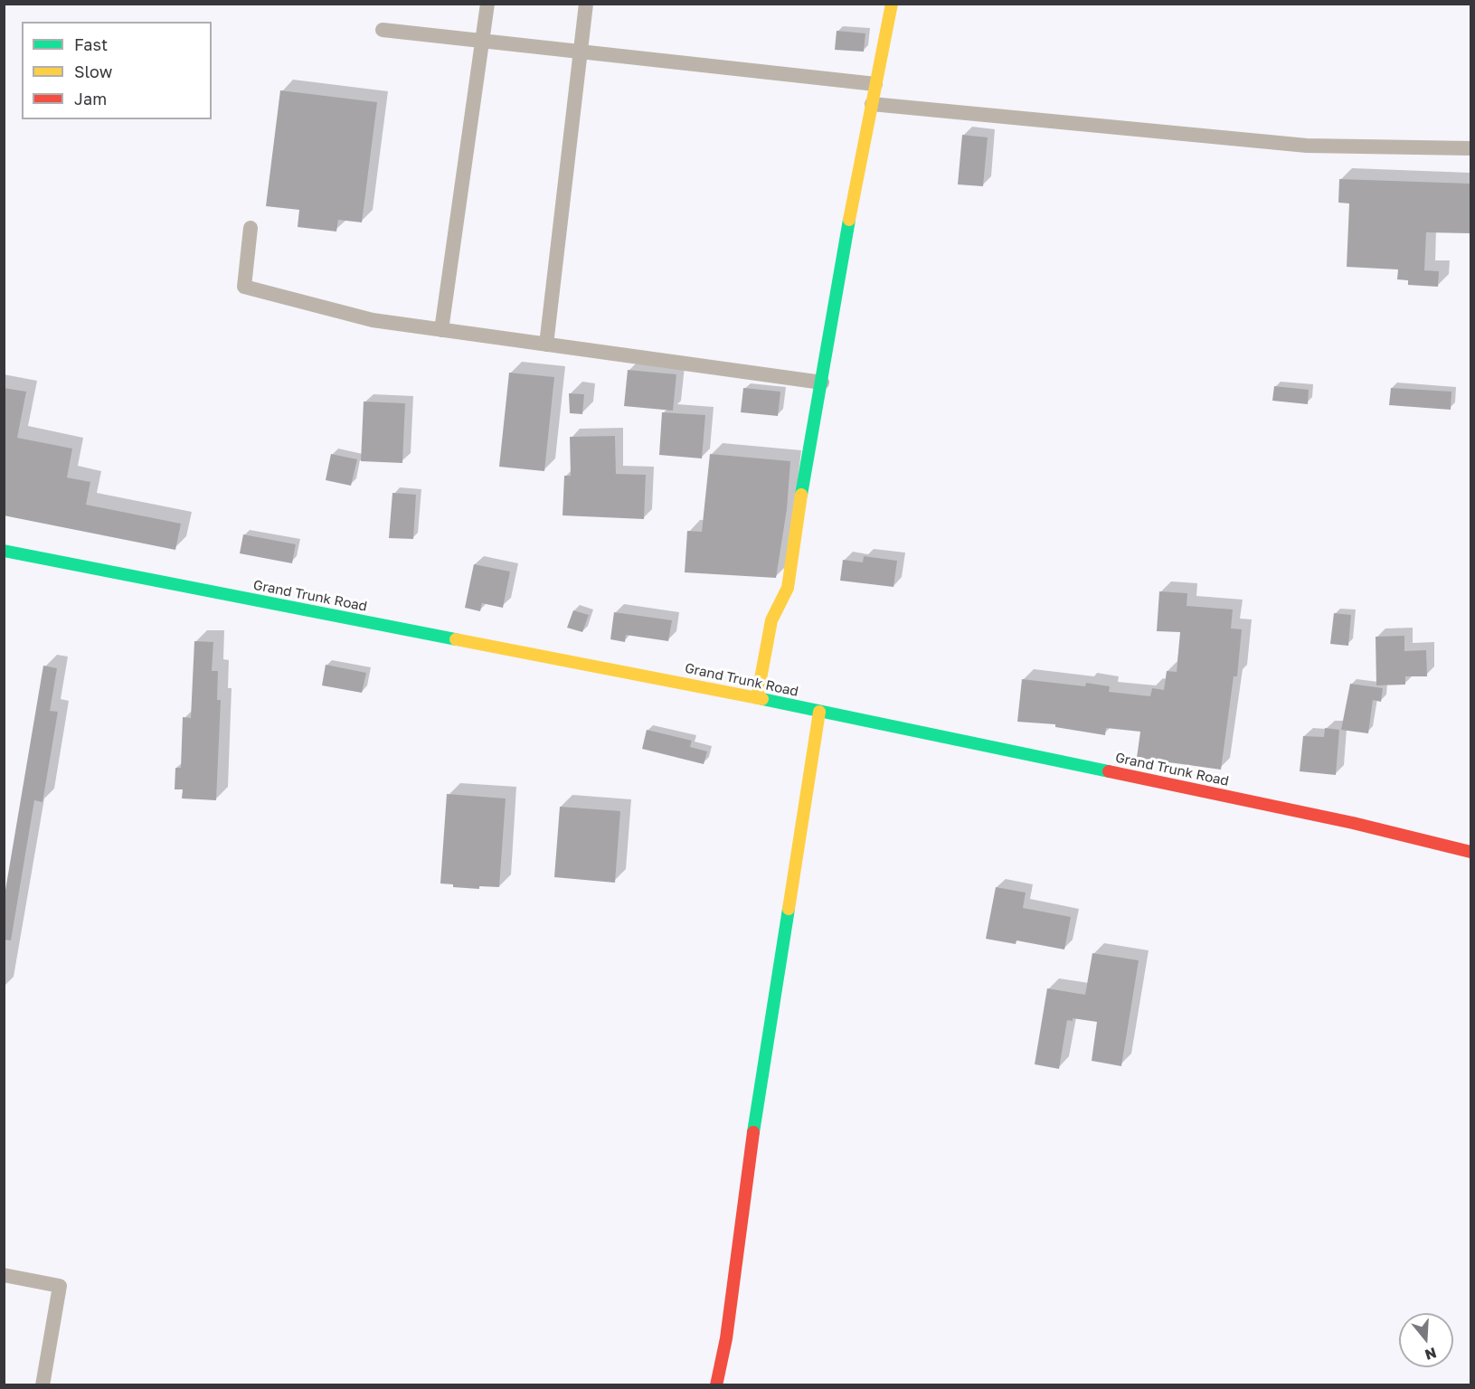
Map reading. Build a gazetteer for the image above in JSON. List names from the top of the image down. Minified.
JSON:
{"streets":{"main road":["Grand Trunk Road"]},"legend":["Fast","Slow","Jam"],"north":"bottom"}
